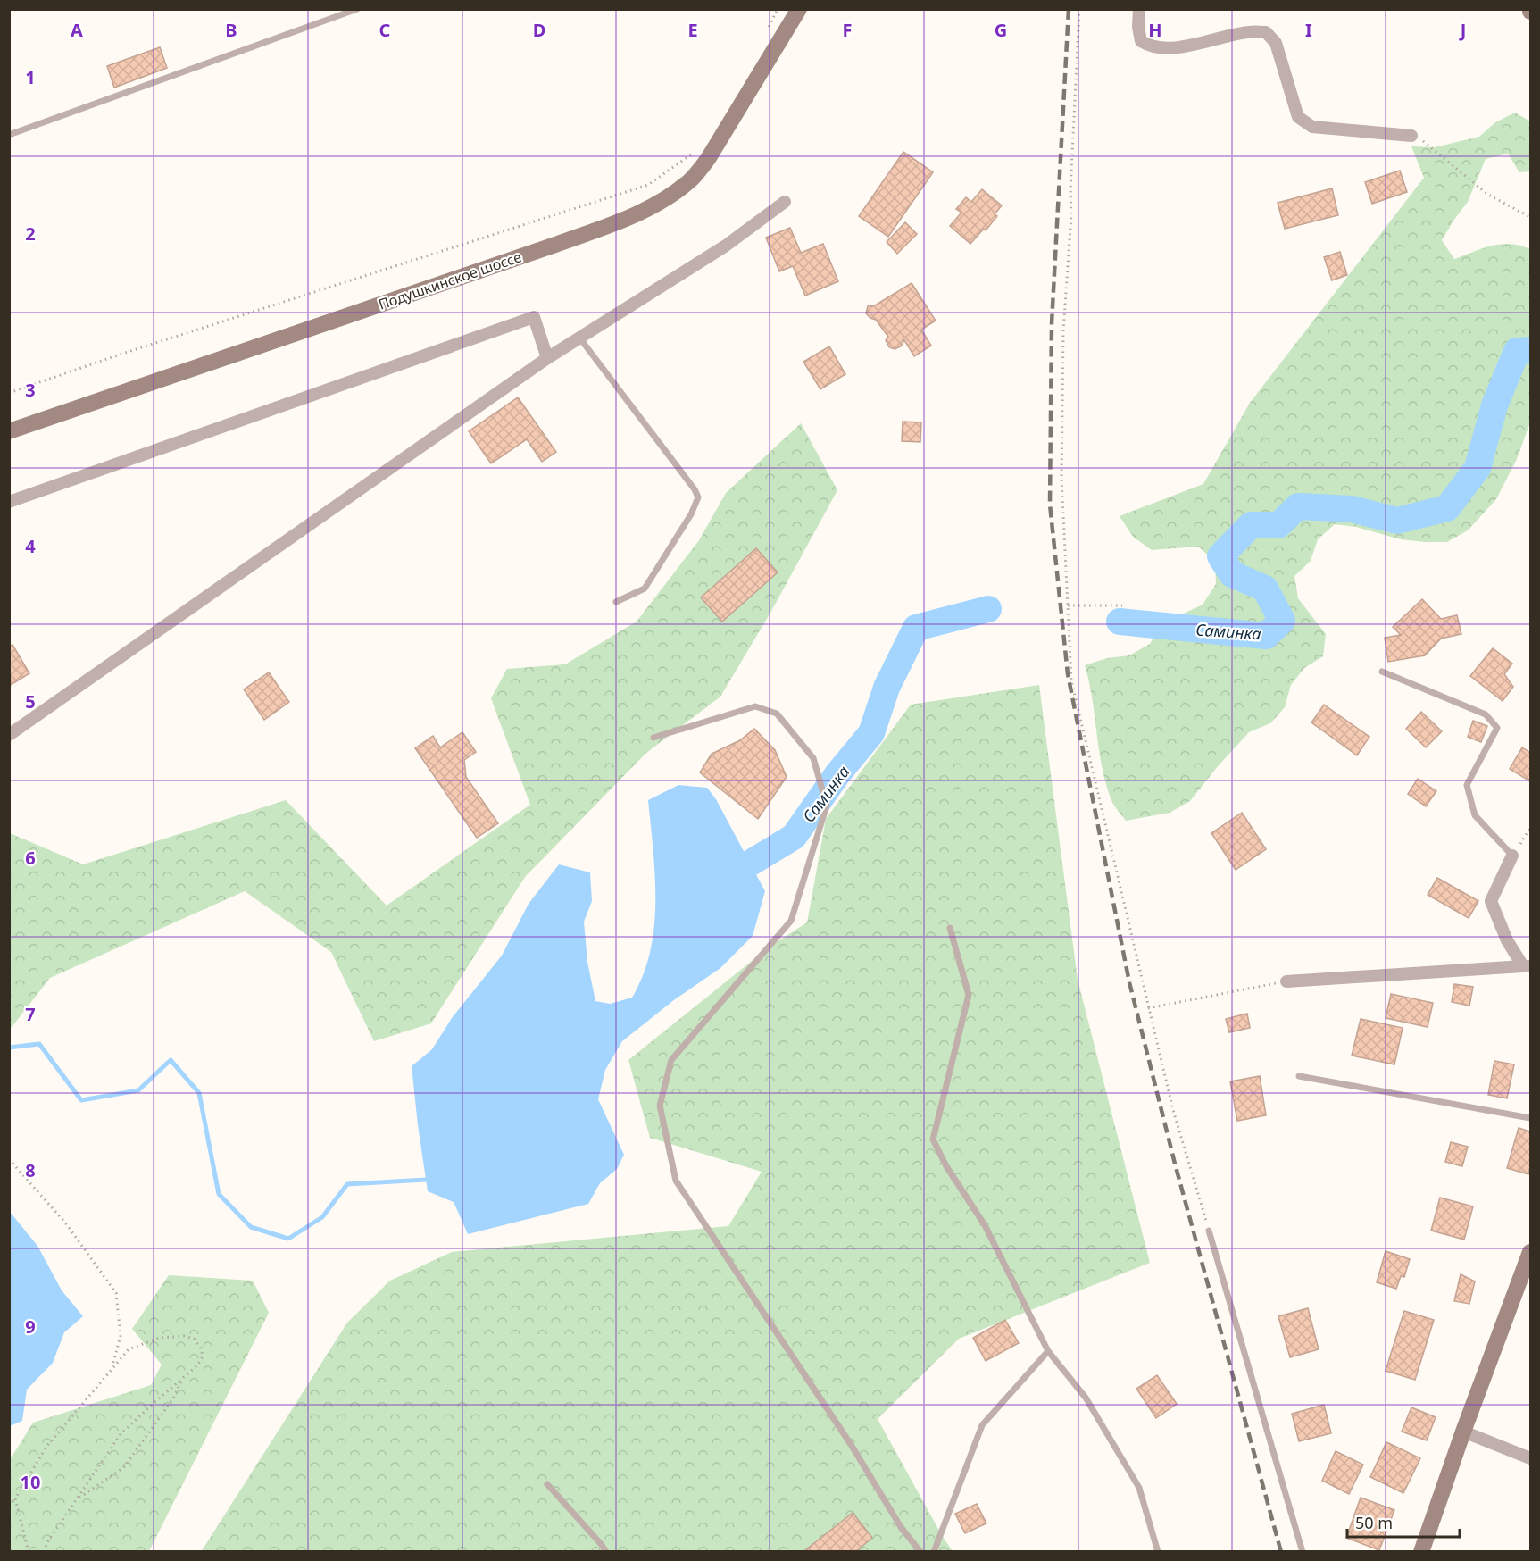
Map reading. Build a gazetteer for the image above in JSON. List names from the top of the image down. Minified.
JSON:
{"streets":{"main road":["Подушкинское шоссе"]},"water":["Саминка"],"scale_bar":"50 m","grid":{"columns":["A","B","C","D","E","F","G","H","I","J"],"rows":["1","2","3","4","5","6","7","8","9","10"]}}
